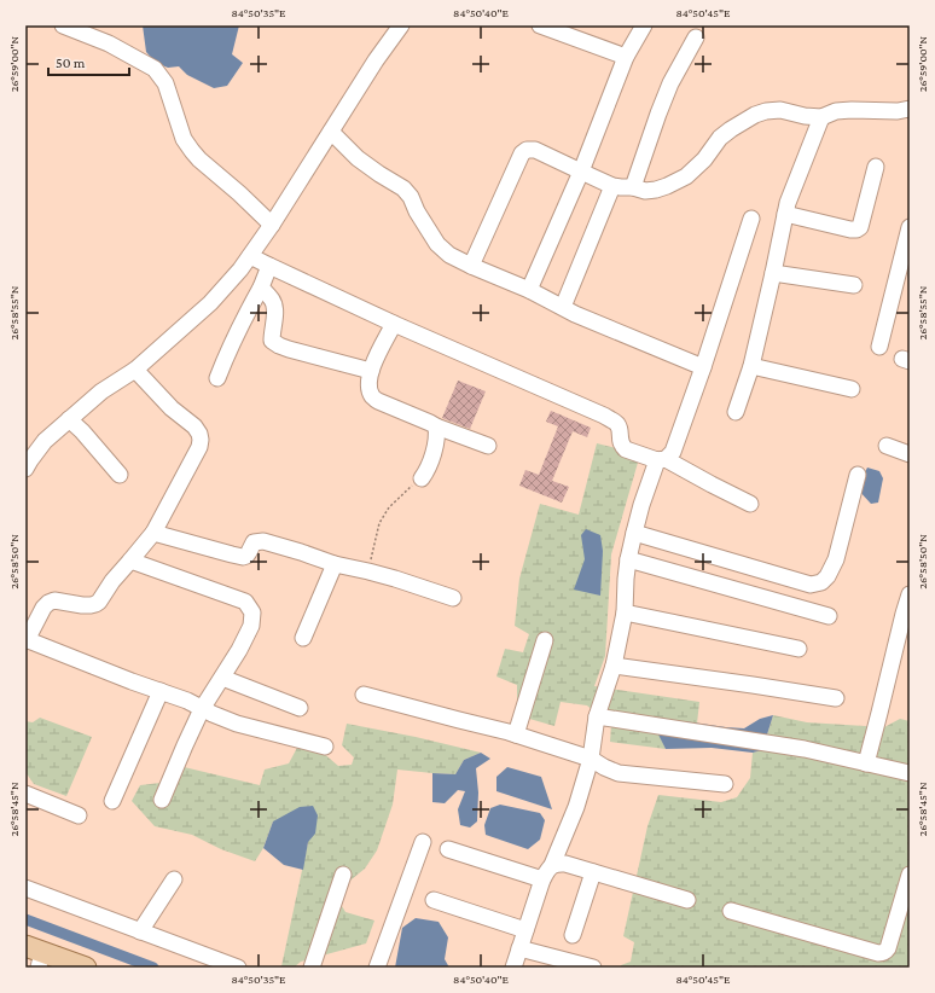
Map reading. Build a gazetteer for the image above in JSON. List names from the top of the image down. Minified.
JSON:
{"scale_bar":"50 m","coordinates":["84°50'35\"E","84°50'40\"E","84°50'45\"E","26°59'00\"N","26°58'55\"N","26°58'50\"N","26°58'45\"N"]}
